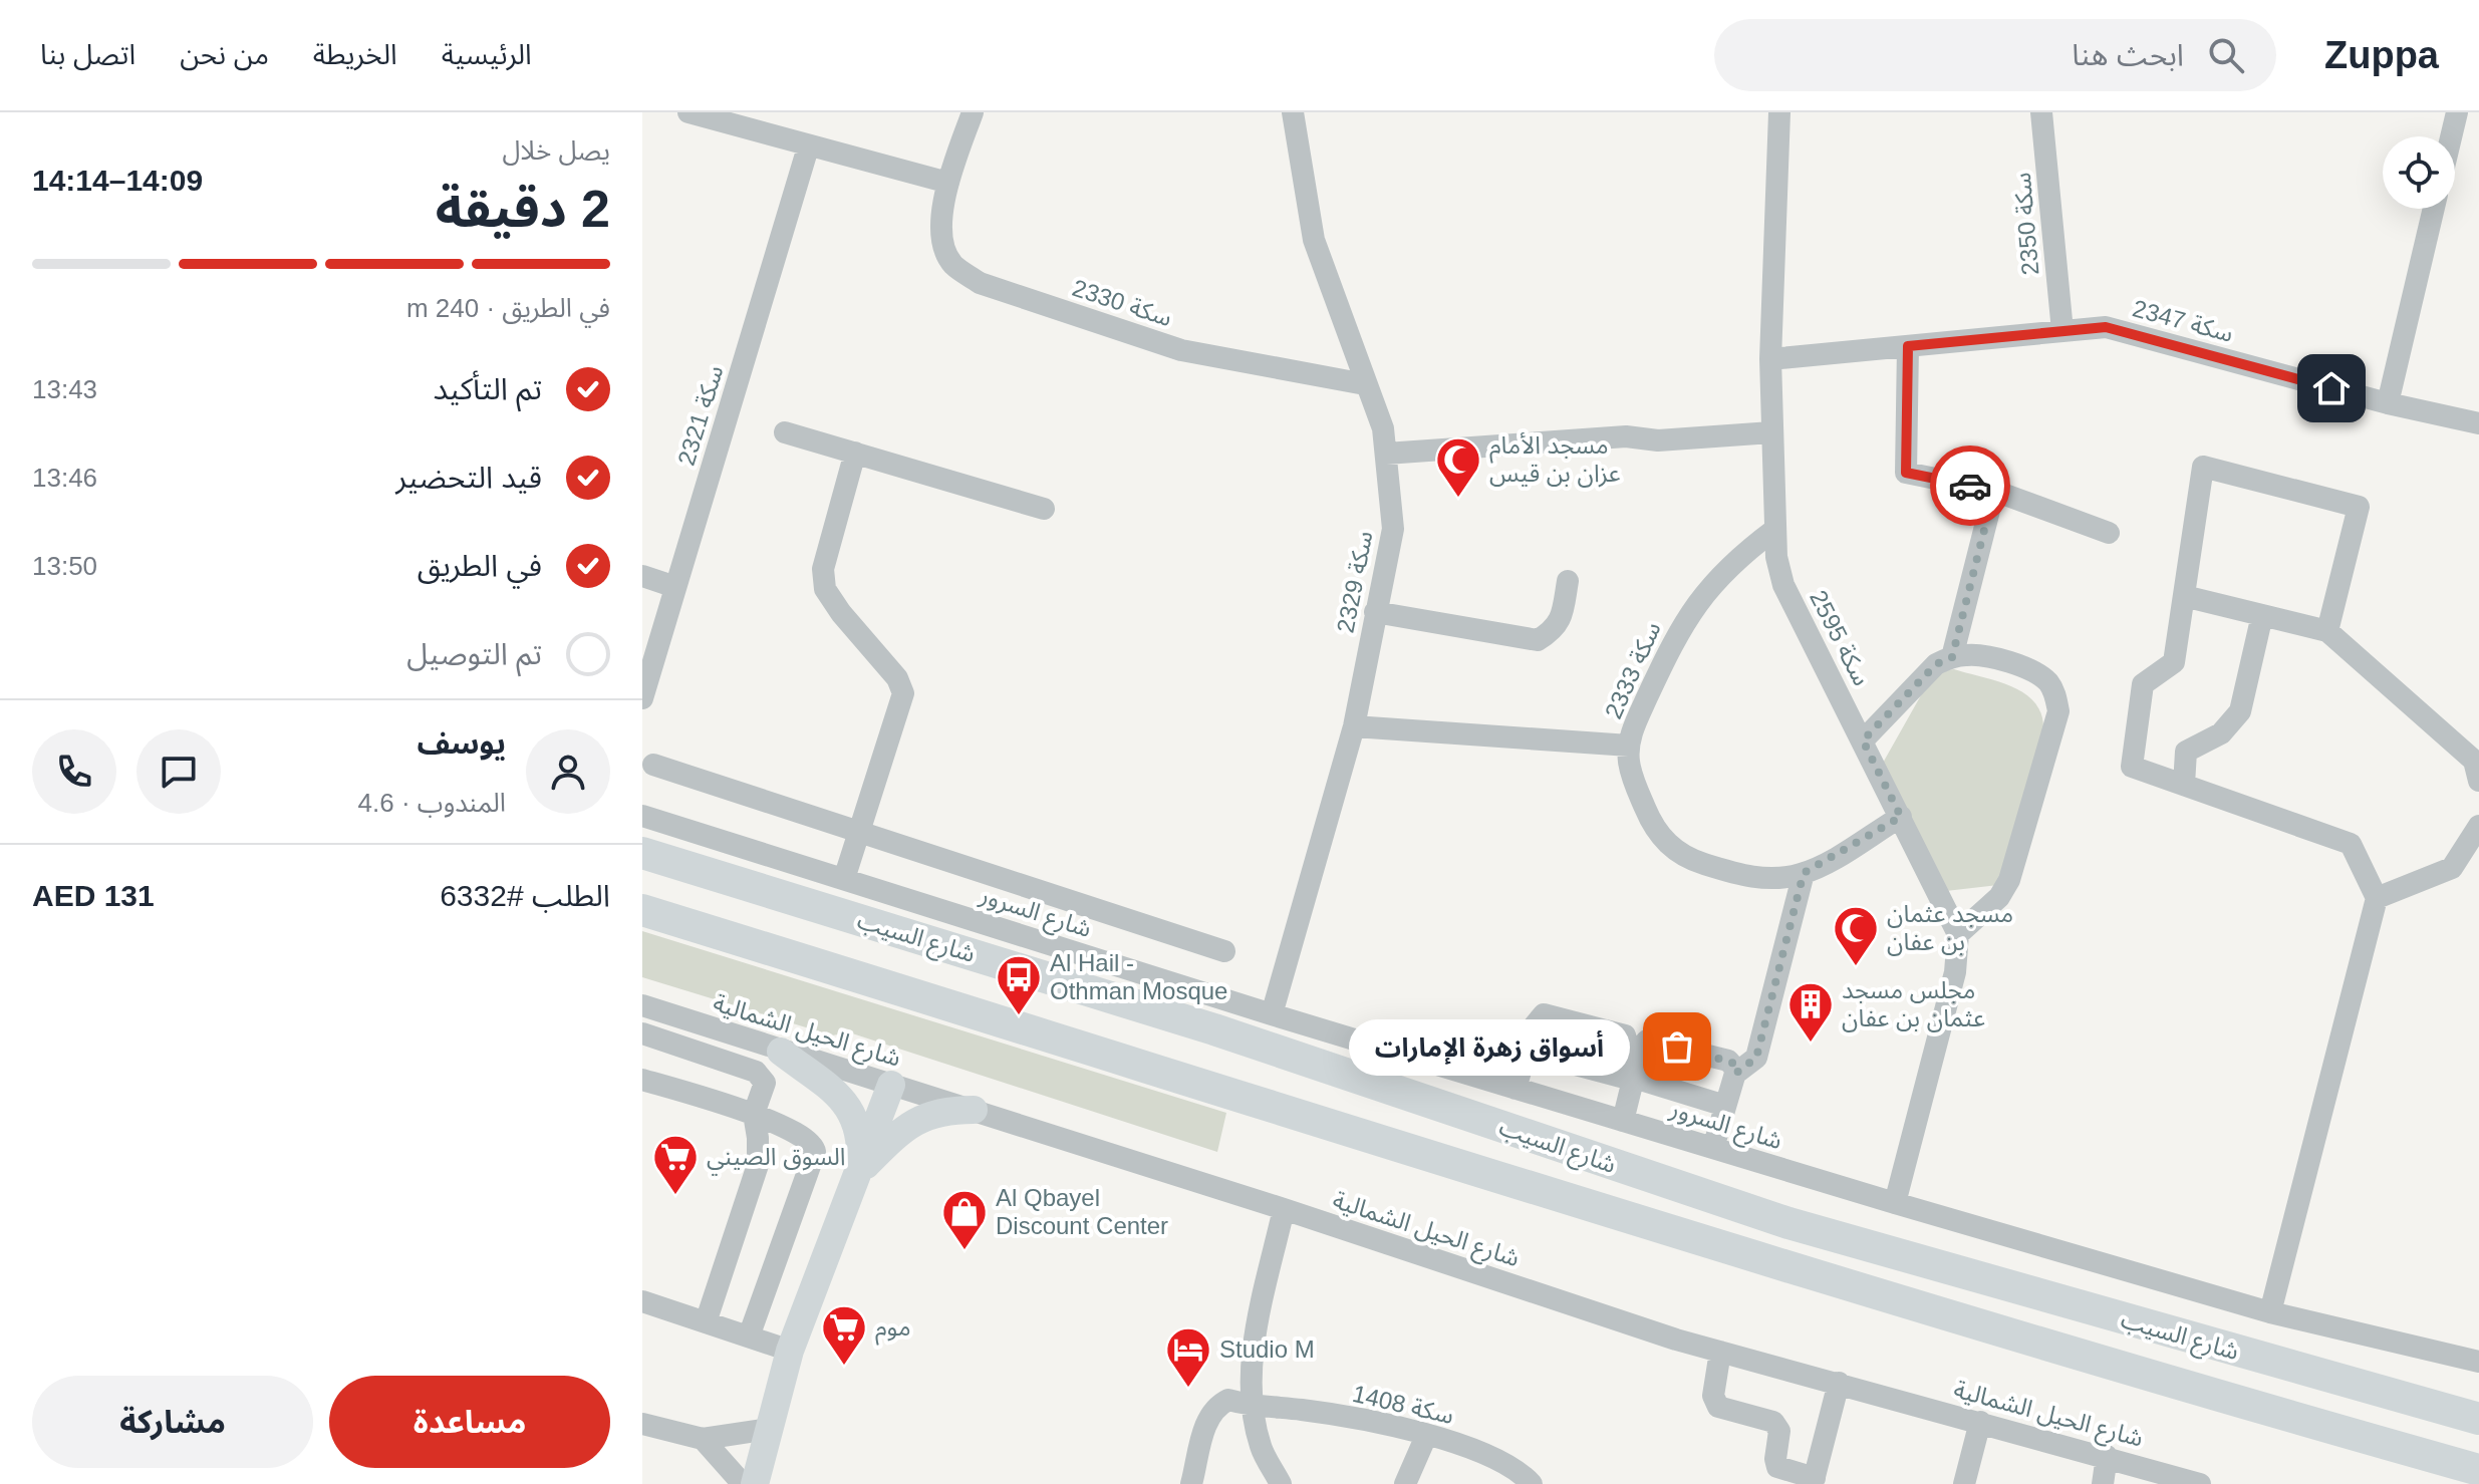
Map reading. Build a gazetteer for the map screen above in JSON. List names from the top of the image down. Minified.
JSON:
{"streets":{"highway":["شارع السيب"],"street":["سكة 2350","سكة 2330","سكة 2347","سكة 2321","سكة 2329","سكة 2595","سكة 2333","شارع السرور","شارع الحيل الشمالية","سكة 1408"]},"crossings":[["سكة 2350","سكة 2347"],["سكة 2330","سكة 2329"],["سكة 2347","سكة 2595"],["سكة 2329","شارع السرور"],["سكة 2595","سكة 2333"]],"places":{"mosque":["مسجد الأمام عزان بن قيس","مسجد عثمان بن عفان"],"bus stop":["Al Hail - Othman Mosque"],"building":["مجلس مسجد عثمان بن عفان"],"other":["أسواق زهرة الإمارات"],"supermarket":["السوق الصيني","موم"],"shop":["Al Qbayel Discount Center"],"hotel":["Studio M"]},"page":{"header":"Zuppa","search":"ابحث هنا","nav":["الرئيسية","الخريطة","من نحن","اتصل بنا"],"heading":["2 دقيقة","يصل خلال","14:09–14:14"],"panel":["يوسف","المندوب · 4.6","الطلب #6332","AED 131"],"bar":"في الطريق · 240 m","list":[["تم التأكيد","13:43"],["قيد التحضير","13:46"],["في الطريق","13:50"],"تم التوصيل"],"bubble":"أسواق زهرة الإمارات","buttons":["مساعدة","مشاركة"]}}
